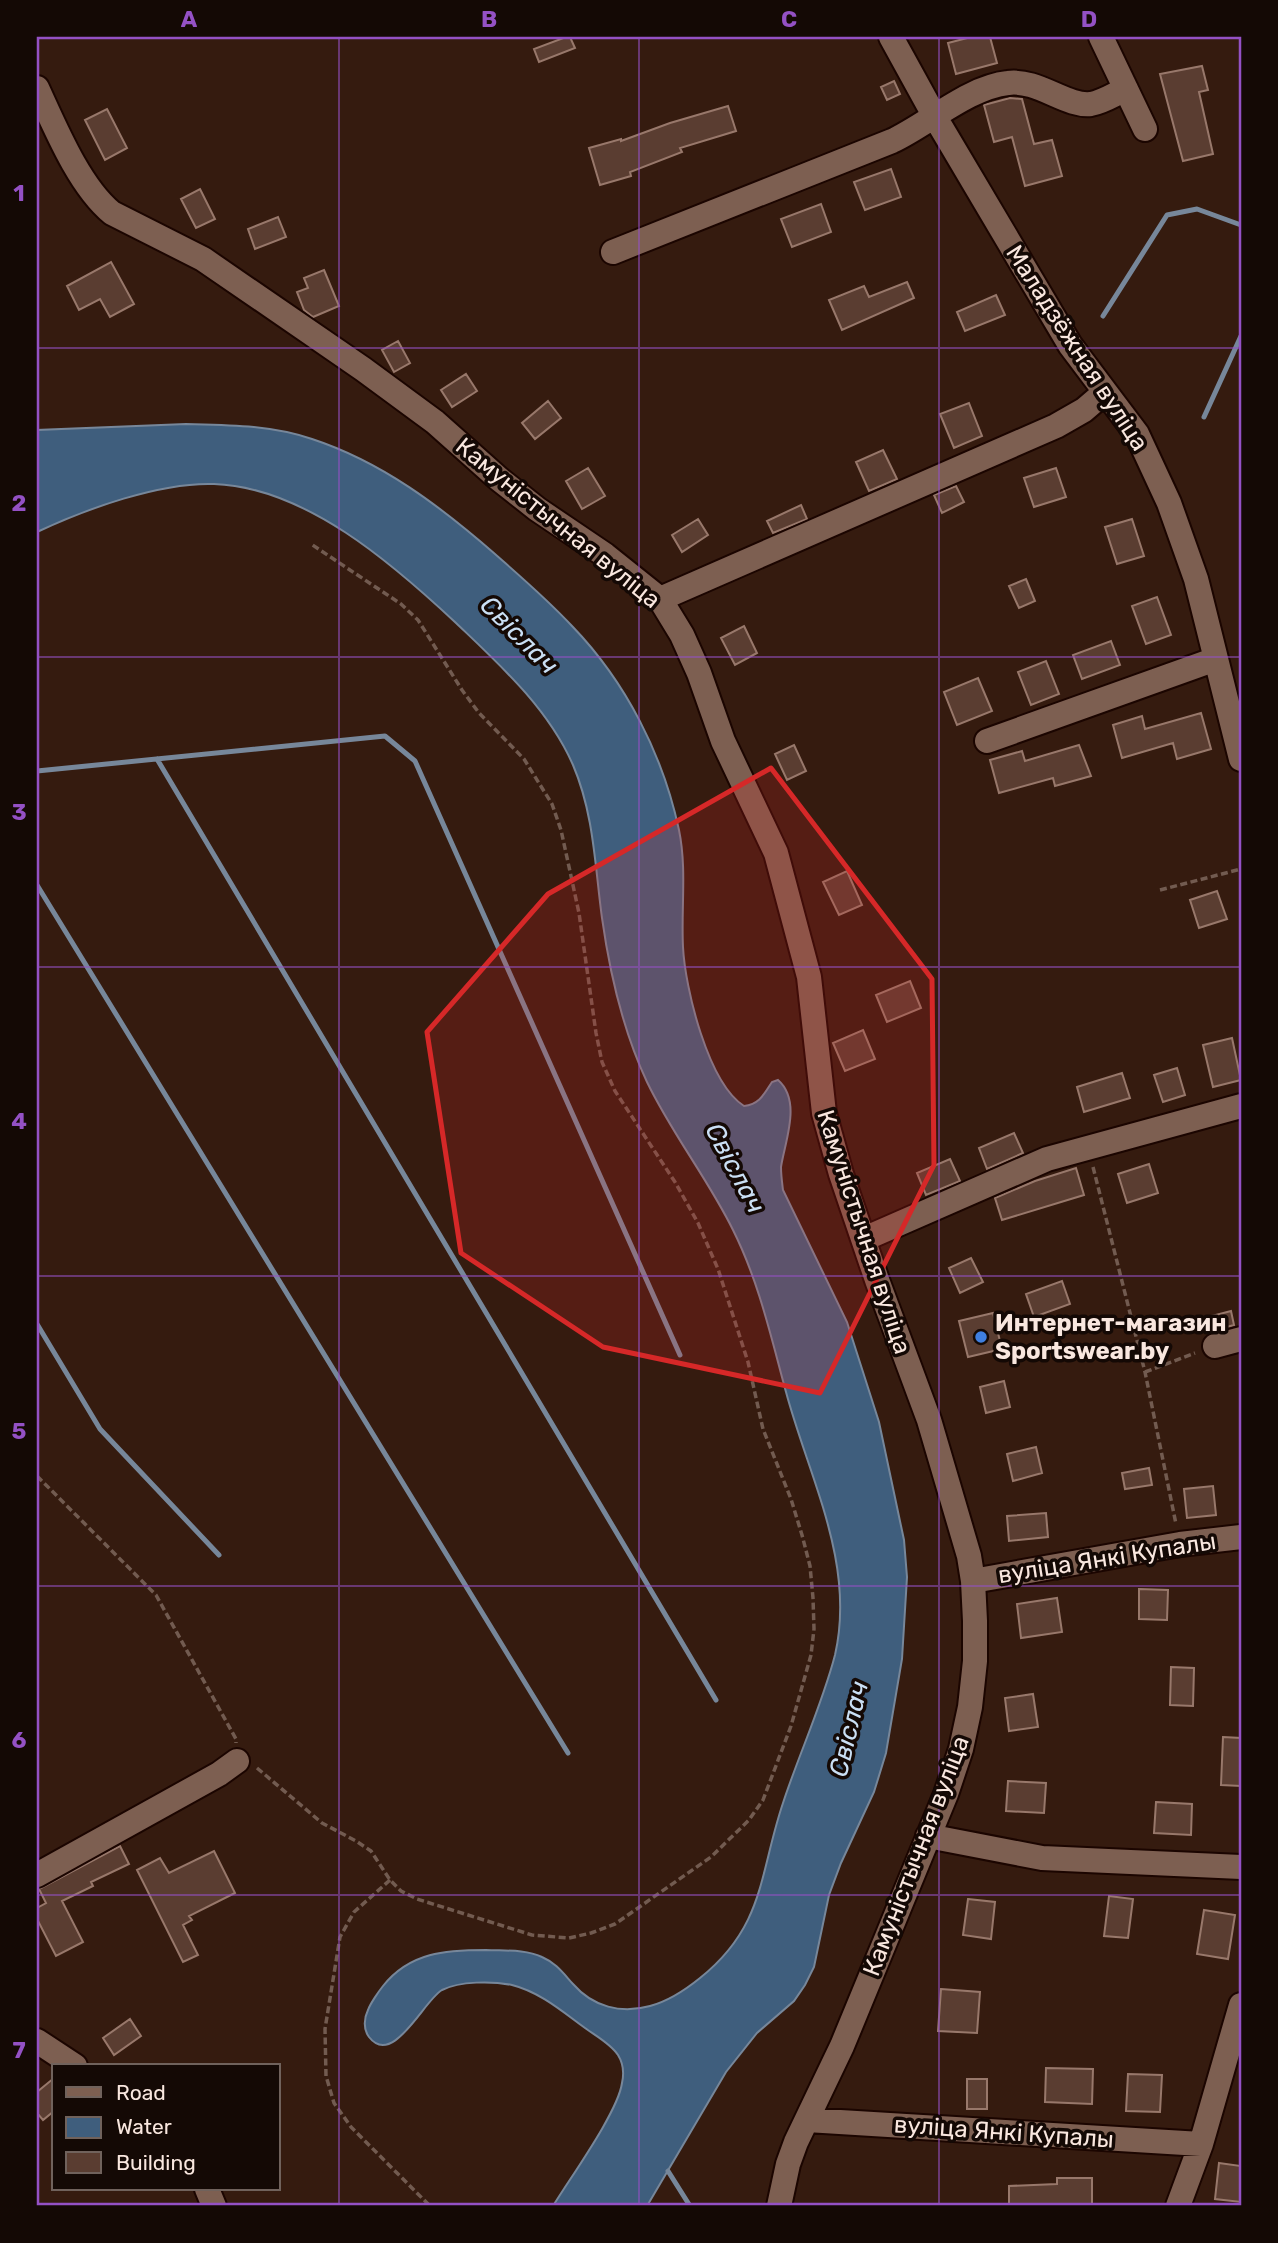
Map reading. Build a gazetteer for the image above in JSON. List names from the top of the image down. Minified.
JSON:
{"streets":{"street":["Маладзёжная вуліца","Камуністычная вуліца","вуліца Янкі Купалы"]},"crossings":[["Камуністычная вуліца","вуліца Янкі Купалы"]],"water":["Свіслач"],"places":["Интернет-магазин Sportswear.by"],"legend":["Road","Water","Building"],"grid":{"columns":["A","B","C","D"],"rows":["1","2","3","4","5","6","7"]}}
